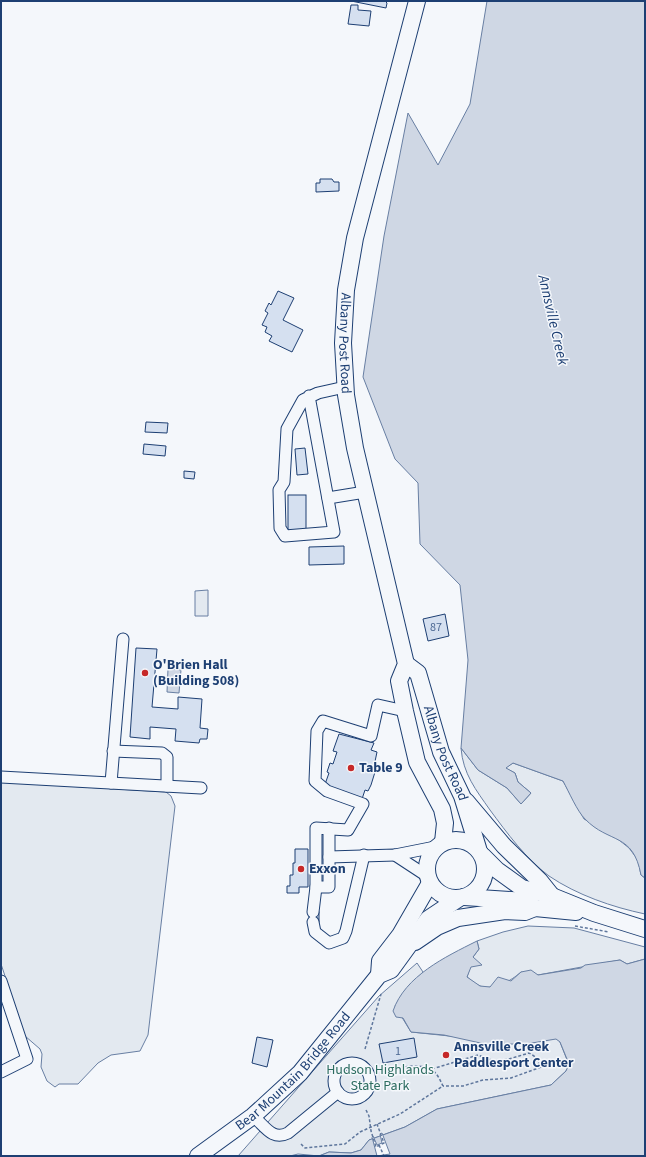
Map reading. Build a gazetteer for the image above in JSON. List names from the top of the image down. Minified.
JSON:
{"streets":{"highway":["Albany Post Road","Bear Mountain Bridge Road"]},"crossings":[["Albany Post Road","Bear Mountain Bridge Road"]],"water":["Annsville Creek"],"parks":["Hudson Highlands State Park"],"places":["O'Brien Hall (Building 508)","Table 9","Exxon","Annsville Creek Paddlesport Center"],"house_numbers":["87","1"]}
